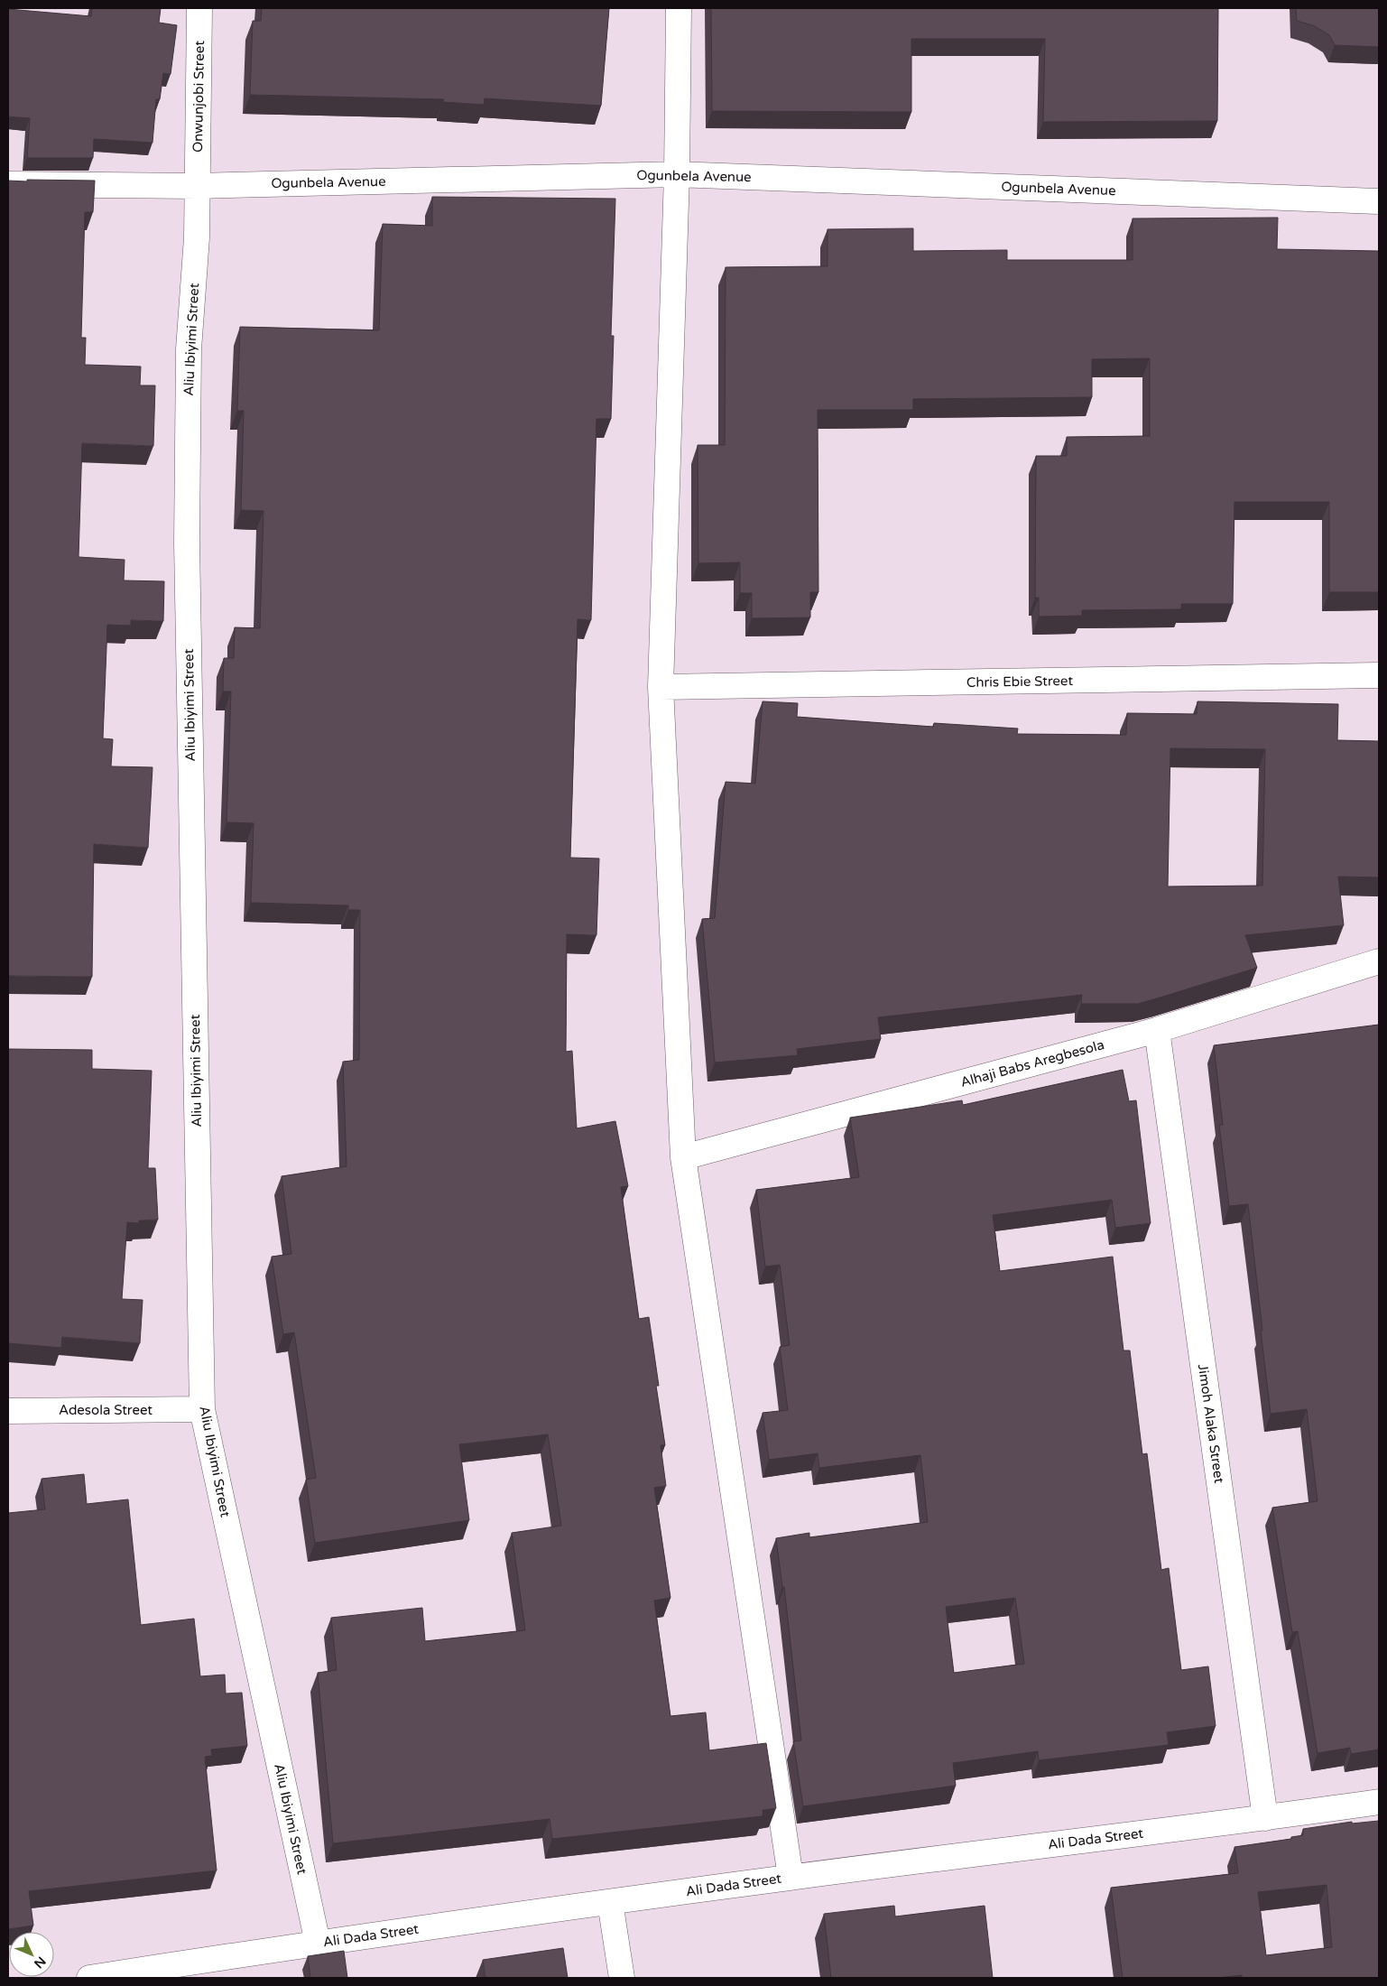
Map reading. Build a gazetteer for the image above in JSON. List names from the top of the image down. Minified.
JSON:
{"streets":{"street":["Onwunjobi Street","Ogunbela Avenue","Aliu Ibiyimi Street","Chris Ebie Street","Alhaji Babs Aregbesola","Adesola Street","Jimoh Alaka Street","Ali Dada Street"]},"crossings":[["Onwunjobi Street","Ogunbela Avenue"],["Onwunjobi Street","Aliu Ibiyimi Street"],["Ogunbela Avenue","Aliu Ibiyimi Street"],["Aliu Ibiyimi Street","Adesola Street"],["Aliu Ibiyimi Street","Ali Dada Street"],["Alhaji Babs Aregbesola","Jimoh Alaka Street"],["Jimoh Alaka Street","Ali Dada Street"]],"north":"bottom right"}
